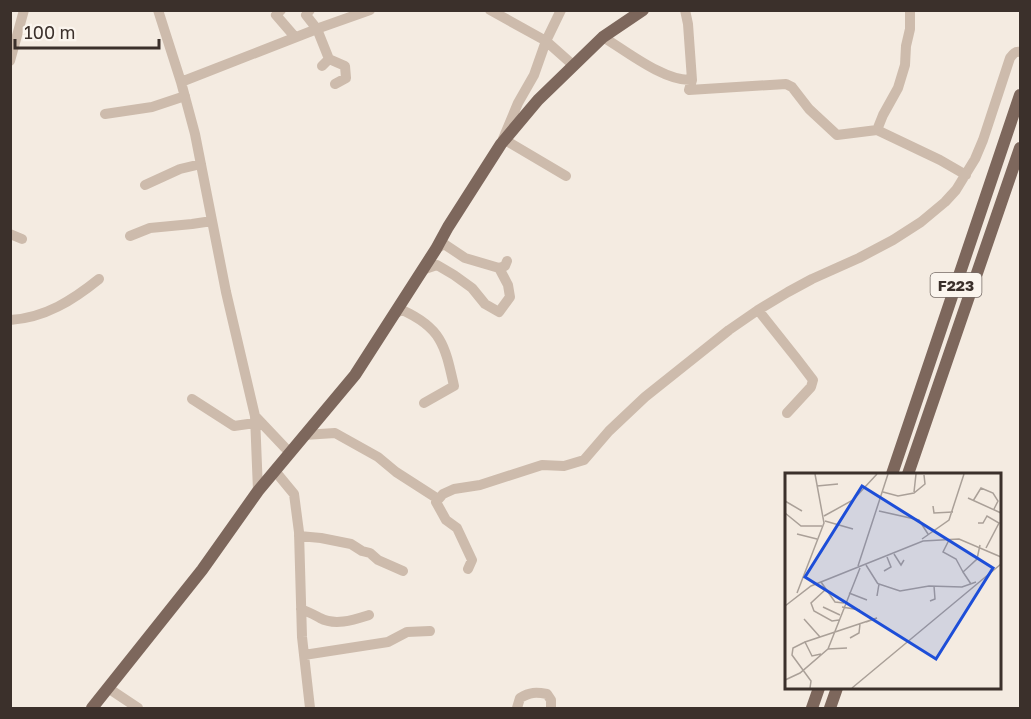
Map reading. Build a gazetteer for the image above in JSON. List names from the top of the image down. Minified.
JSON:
{"streets":{"main road":["F223"]},"scale_bar":"100 m"}
